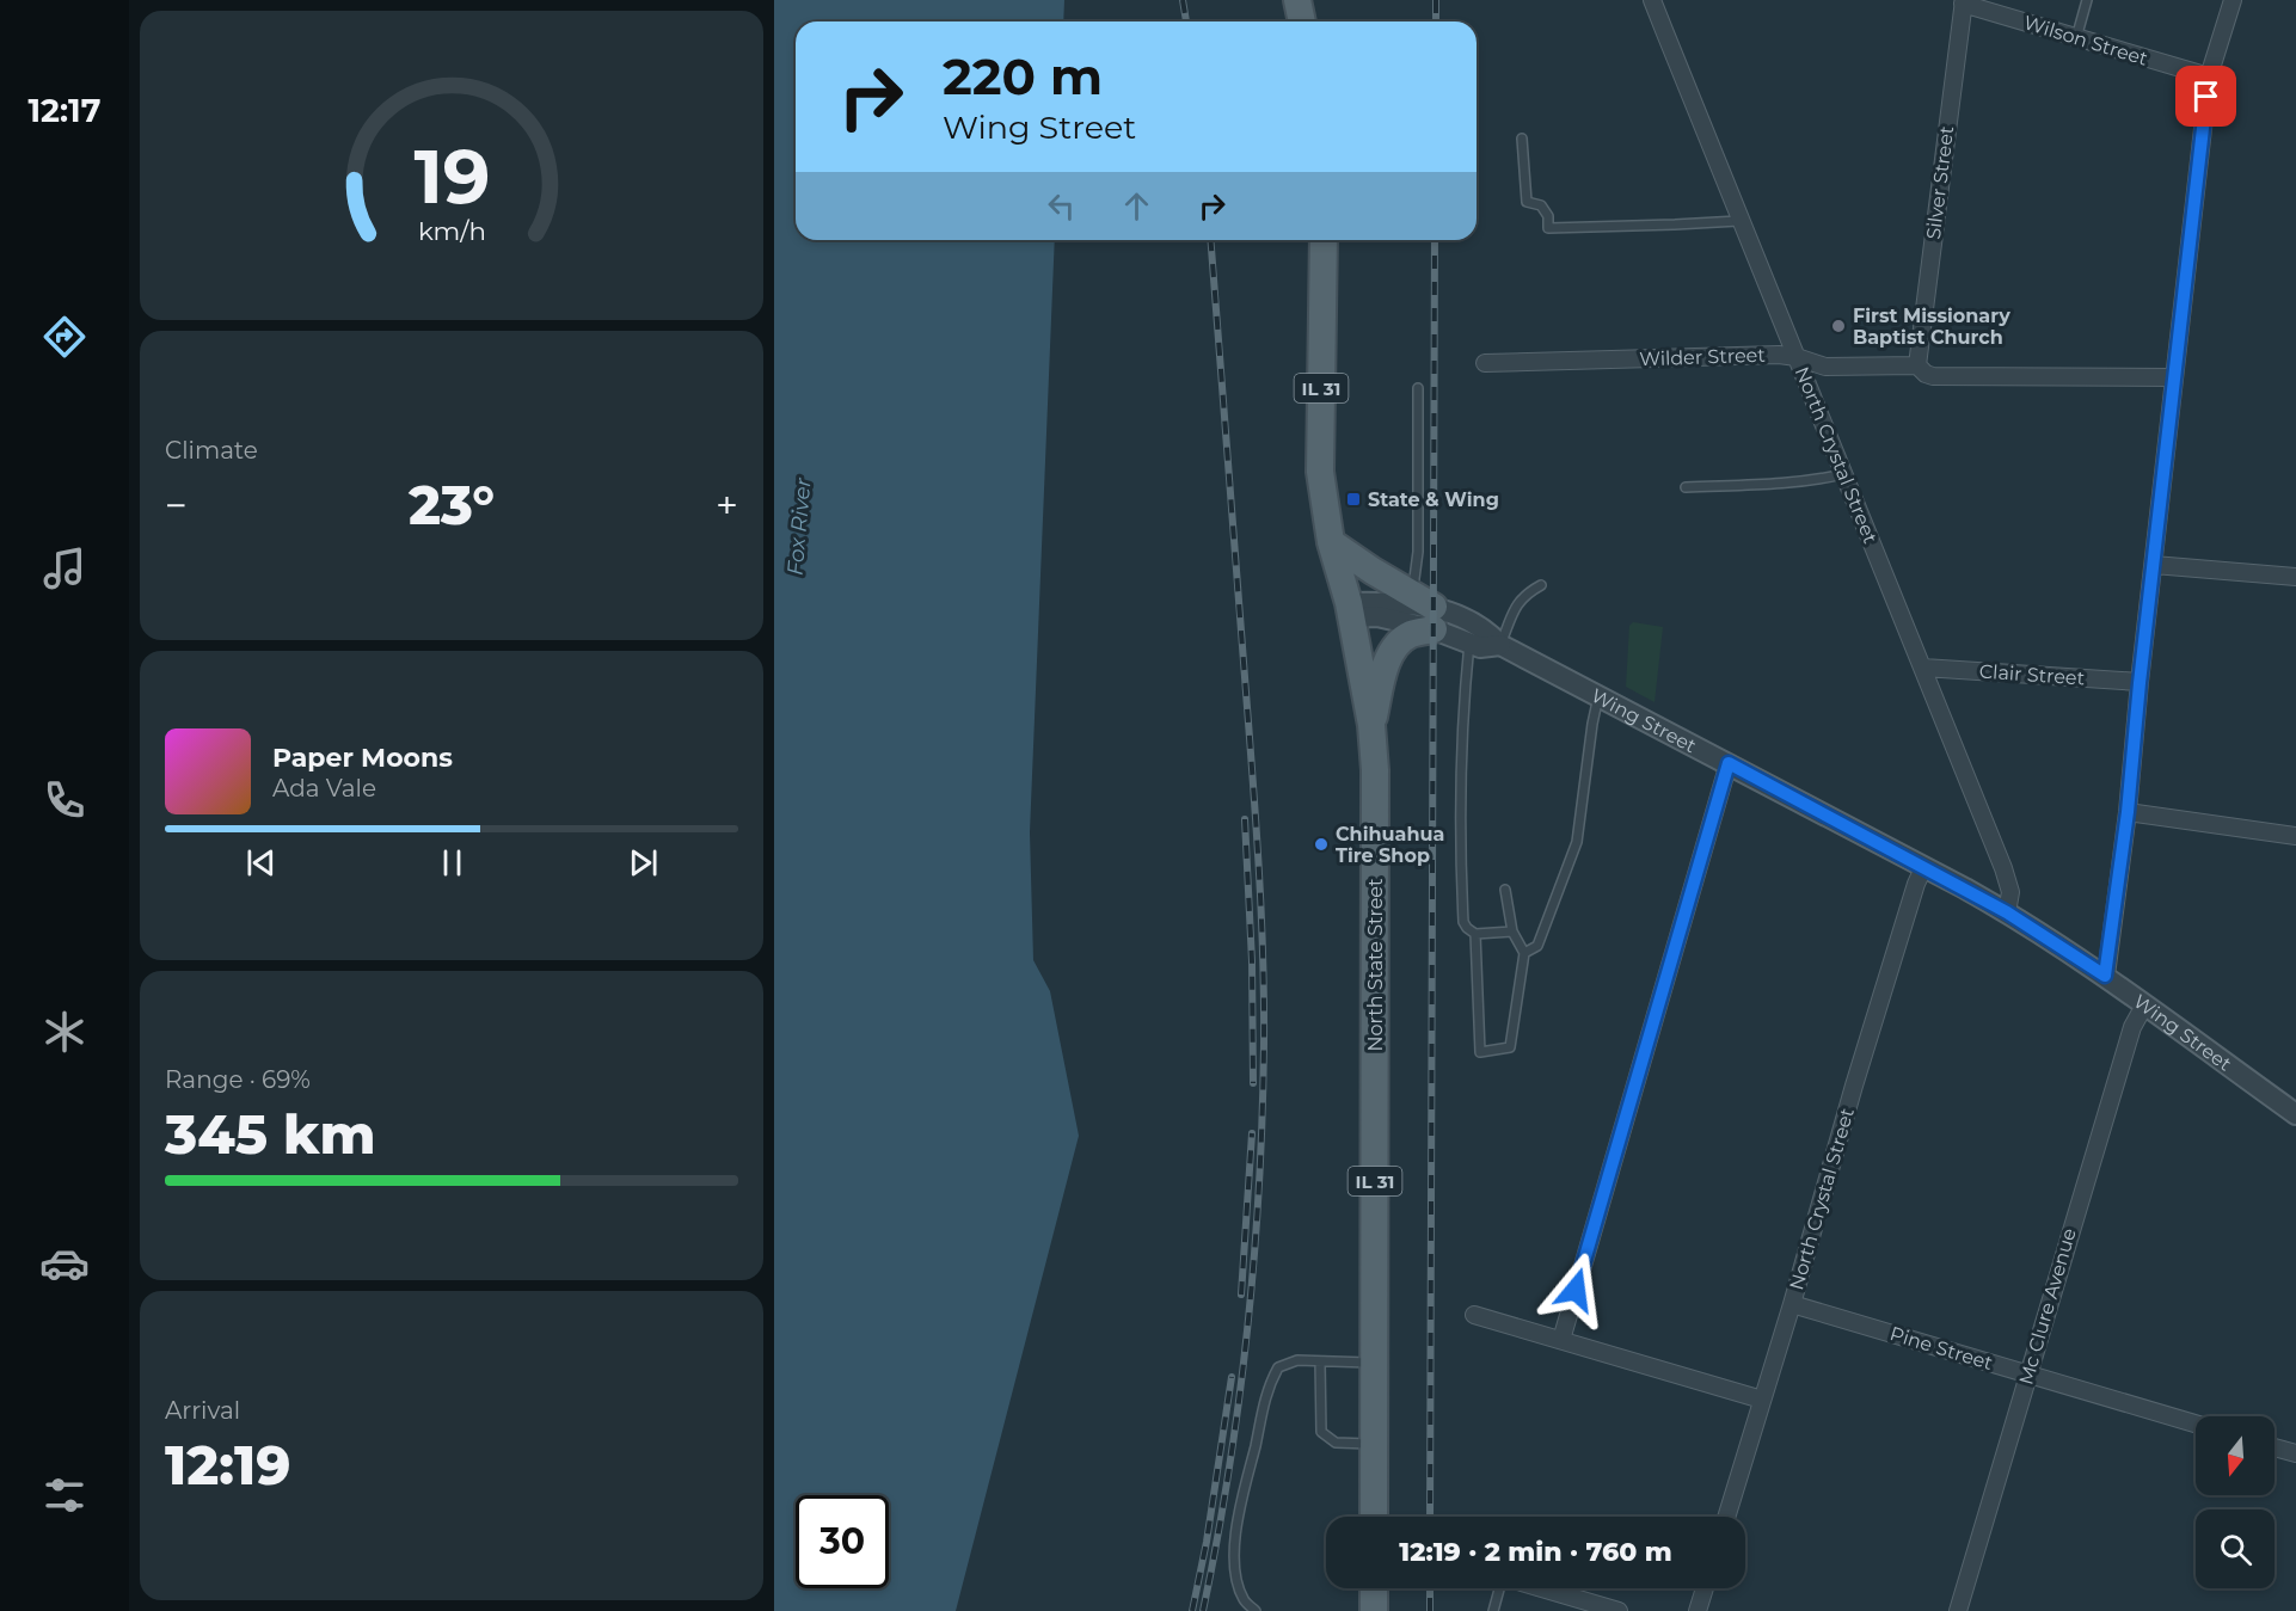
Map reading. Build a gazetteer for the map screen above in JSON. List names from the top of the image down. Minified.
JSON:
{"streets":{"main road":["IL 31","North State Street"],"street":["Wilson Street","Silver Street","Wilder Street","North Crystal Street","Clair Street","Wing Street","Mc Clure Avenue","Pine Street"]},"crossings":[["Wilson Street","Silver Street"],["Silver Street","Wilder Street"],["Wilder Street","North Crystal Street"],["North Crystal Street","Clair Street"],["North Crystal Street","Wing Street"],["North Crystal Street","Pine Street"],["Wing Street","North State Street"],["Wing Street","Mc Clure Avenue"],["Mc Clure Avenue","Pine Street"]],"water":["Fox River"],"places":{"other":["First Missionary Baptist Church","Chihuahua Tire Shop"],"transit":["State & Wing"]},"north":"bottom","page":{"tabs":"12:17","turn":["220 m","Wing Street"],"tile":["Climate",["Range · 69%","345 km"],["Arrival","12:19"]],"heat":["−","23°","+"],"song":["Paper Moons","Ada Vale"],"limit":"30","trip":"12:19 · 2 min · 760 m","gauge":["19","km/h"]}}
